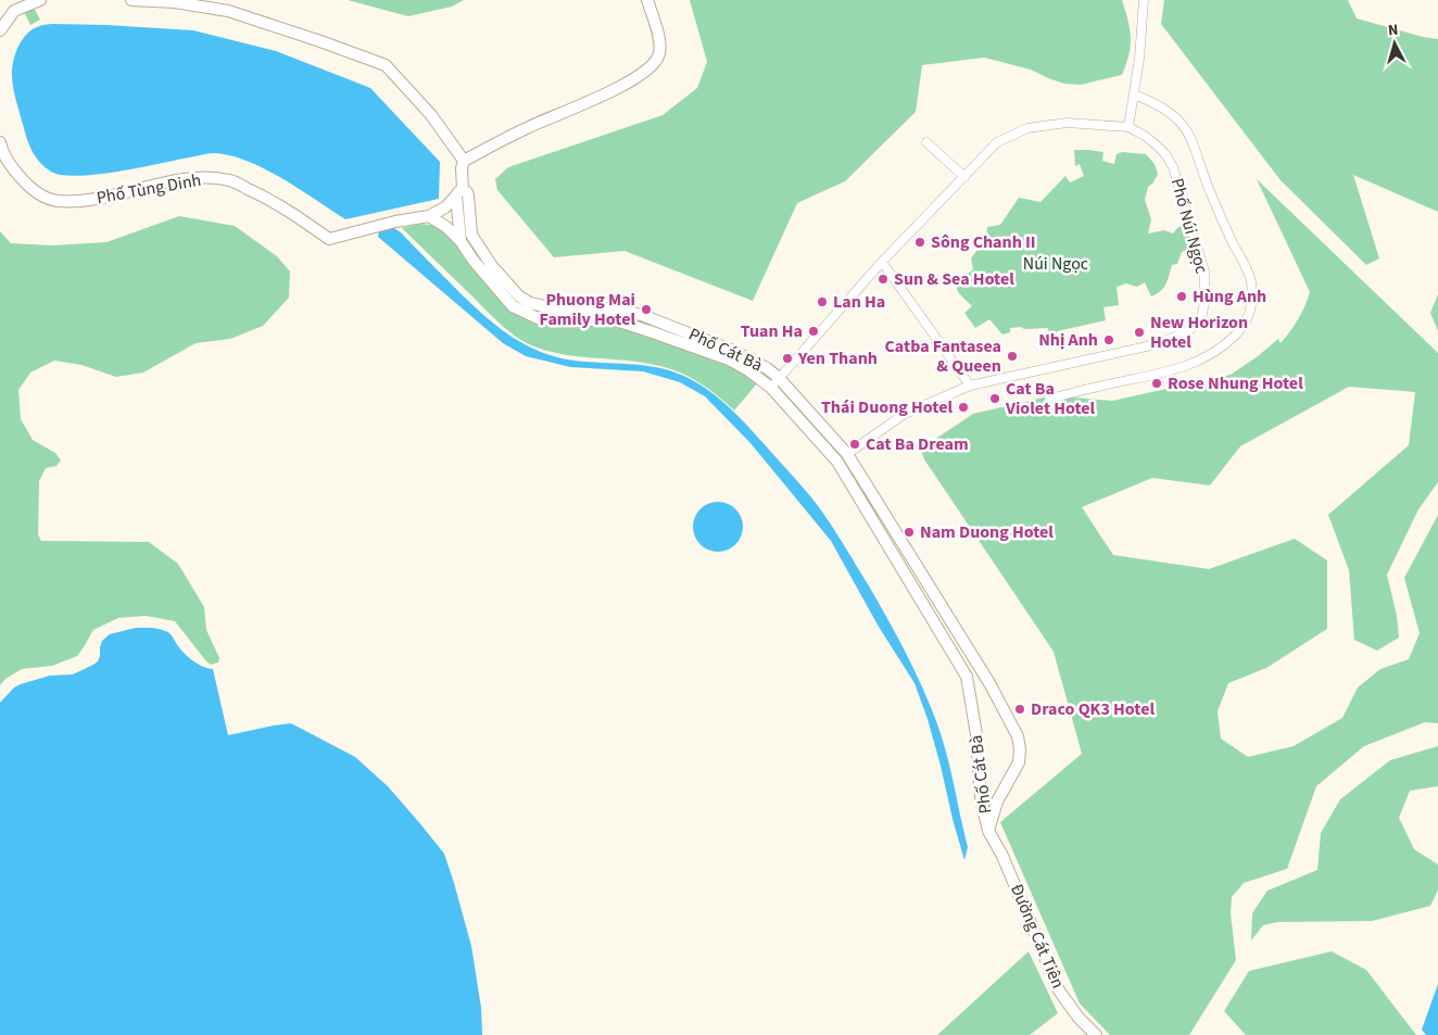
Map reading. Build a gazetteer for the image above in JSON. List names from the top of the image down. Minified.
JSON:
{"streets":{"main road":["Phố Tùng Dinh","Phố Cát Bà","Đường Cát Tiên"],"street":["Phố Núi Ngọc"]},"crossings":[["Phố Núi Ngọc","Phố Cát Bà"],["Phố Cát Bà","Đường Cát Tiên"]],"parks":["Núi Ngọc"],"places":["Sông Chanh II","Sun & Sea Hotel","Hùng Anh","Lan Ha","Phuong Mai Family Hotel","Tuan Ha","New Horizon Hotel","Nhị Anh","Catba Fantasea & Queen","Yen Thanh","Rose Nhung Hotel","Cat Ba Violet Hotel","Thái Duong Hotel","Cat Ba Dream","Nam Duong Hotel","Draco QK3 Hotel"],"north":"top"}
